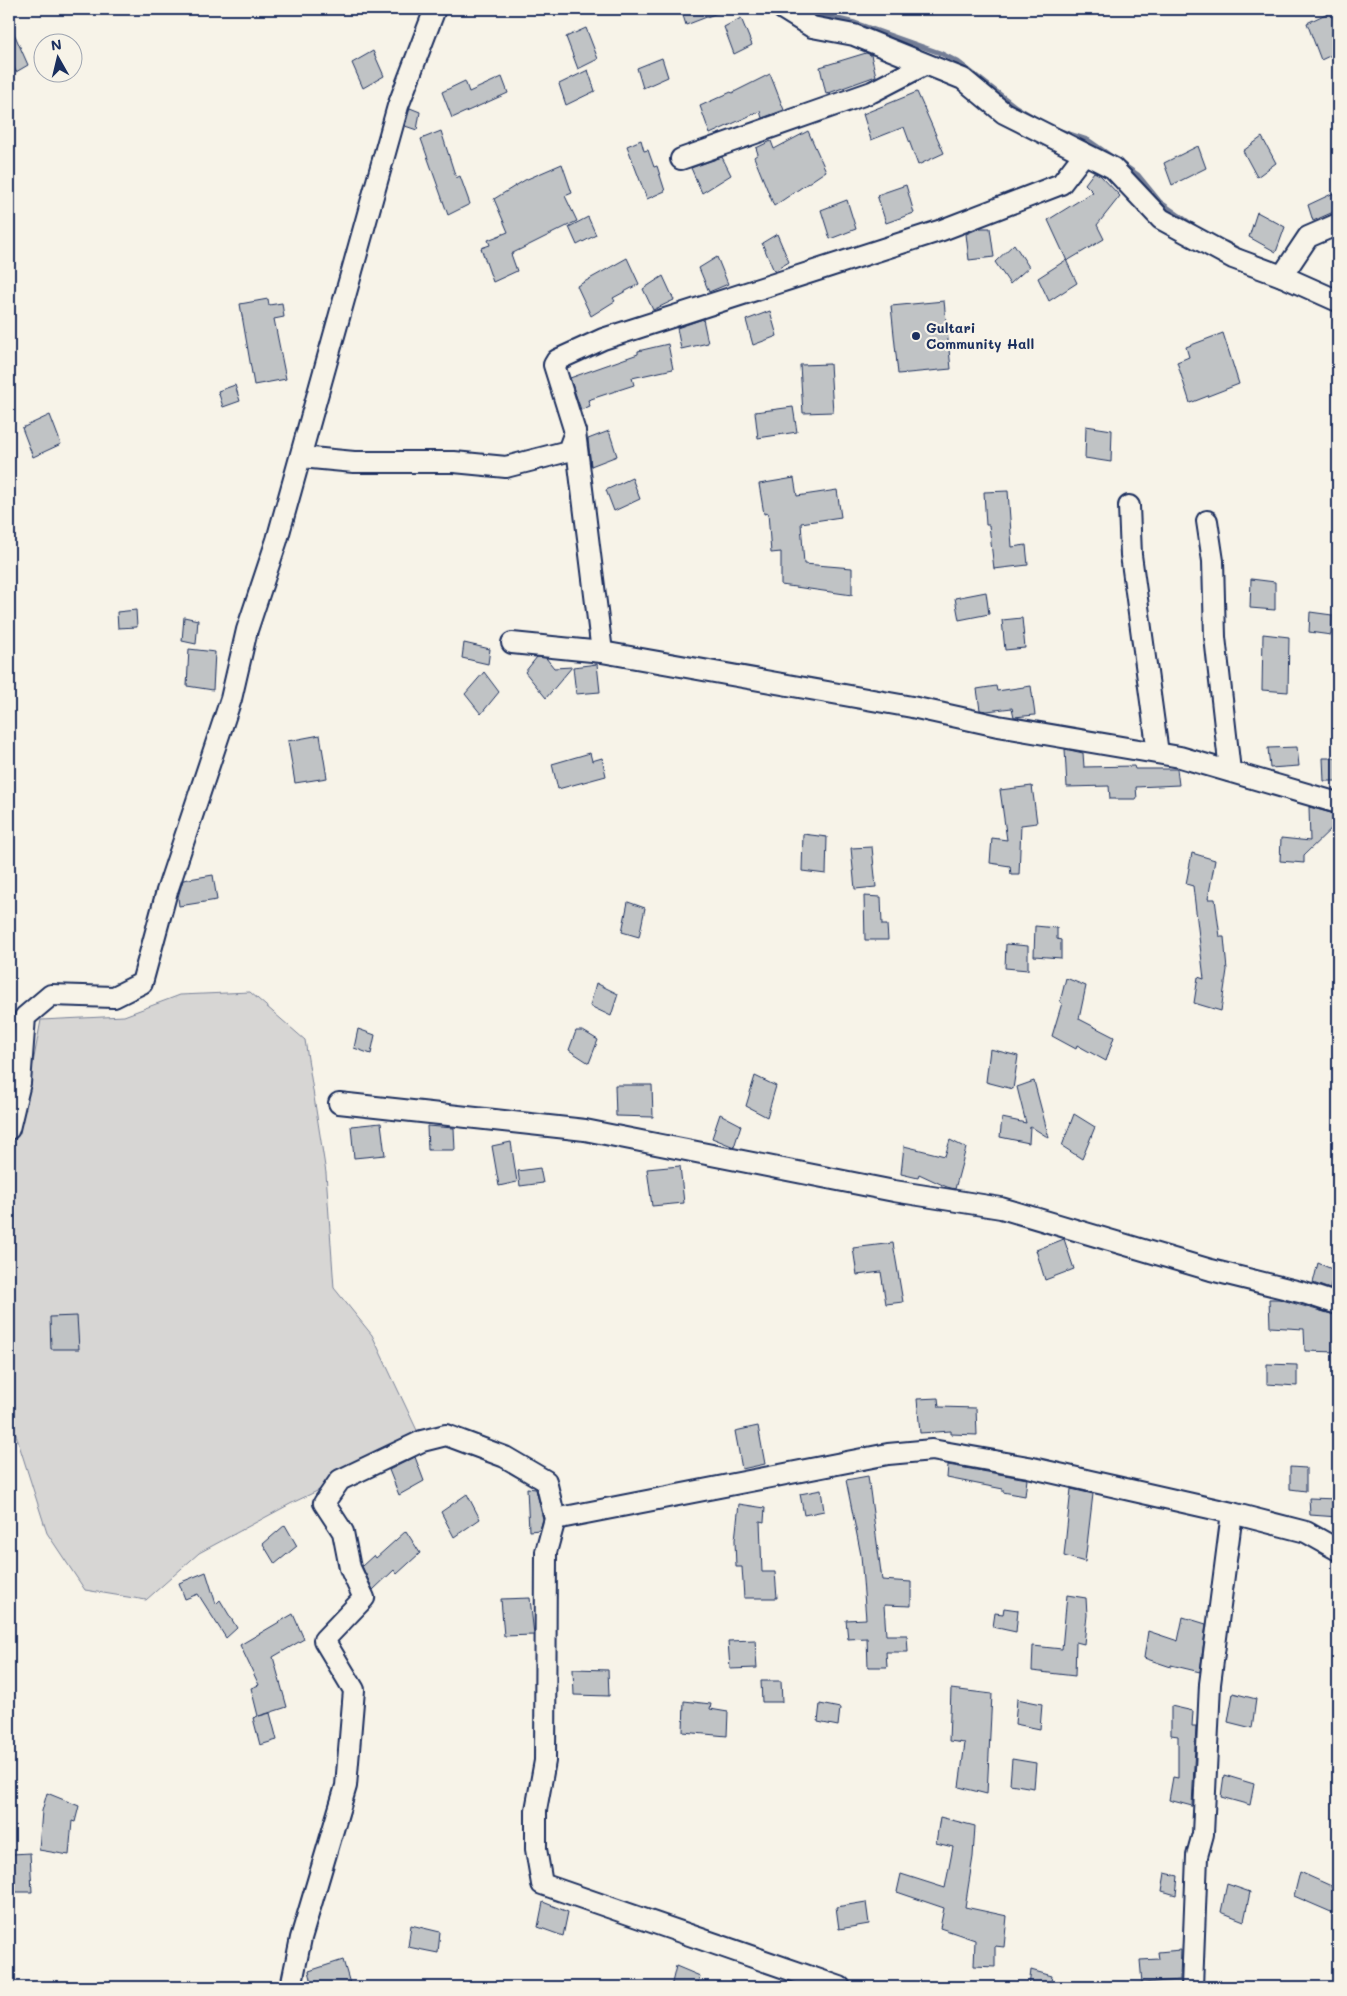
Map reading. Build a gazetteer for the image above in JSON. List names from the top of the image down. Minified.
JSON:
{"places":["Gultari Community Hall"],"north":"top"}
